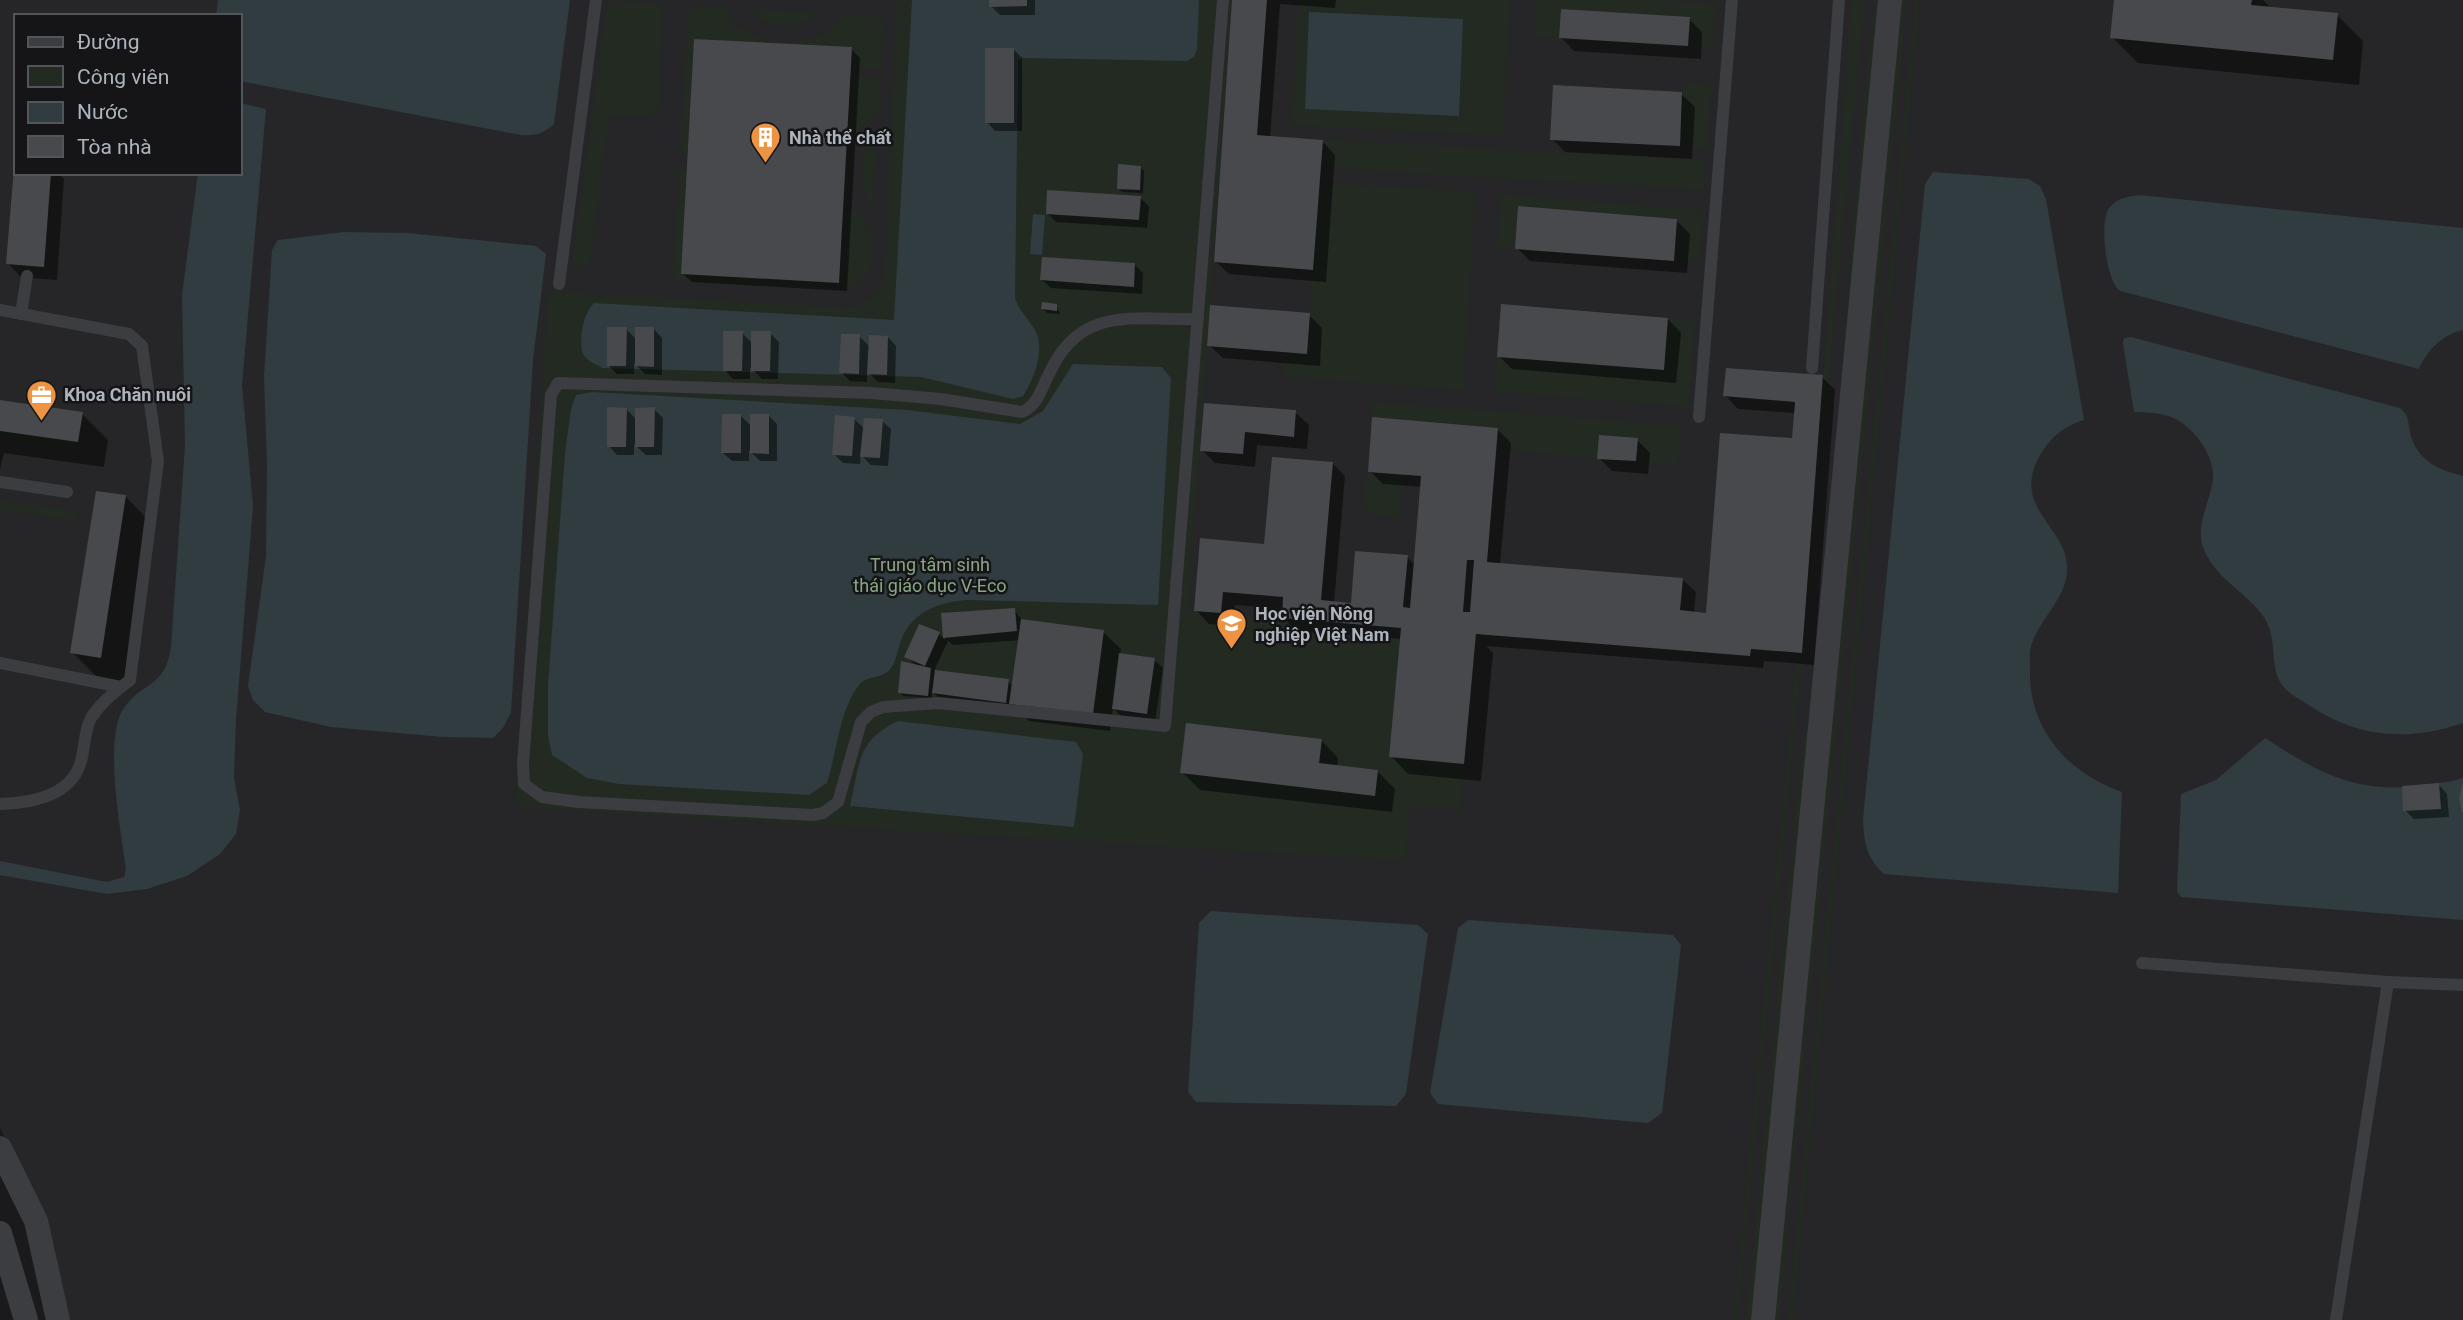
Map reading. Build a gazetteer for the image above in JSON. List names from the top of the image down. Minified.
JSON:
{"parks":["Trung tâm sinh thái giáo dục V-Eco"],"places":{"building":["Nhà thể chất"],"office":["Khoa Chăn nuôi"],"school or university":["Học viện Nông nghiệp Việt Nam"]},"legend":["Đường","Công viên","Nước","Tòa nhà"]}
